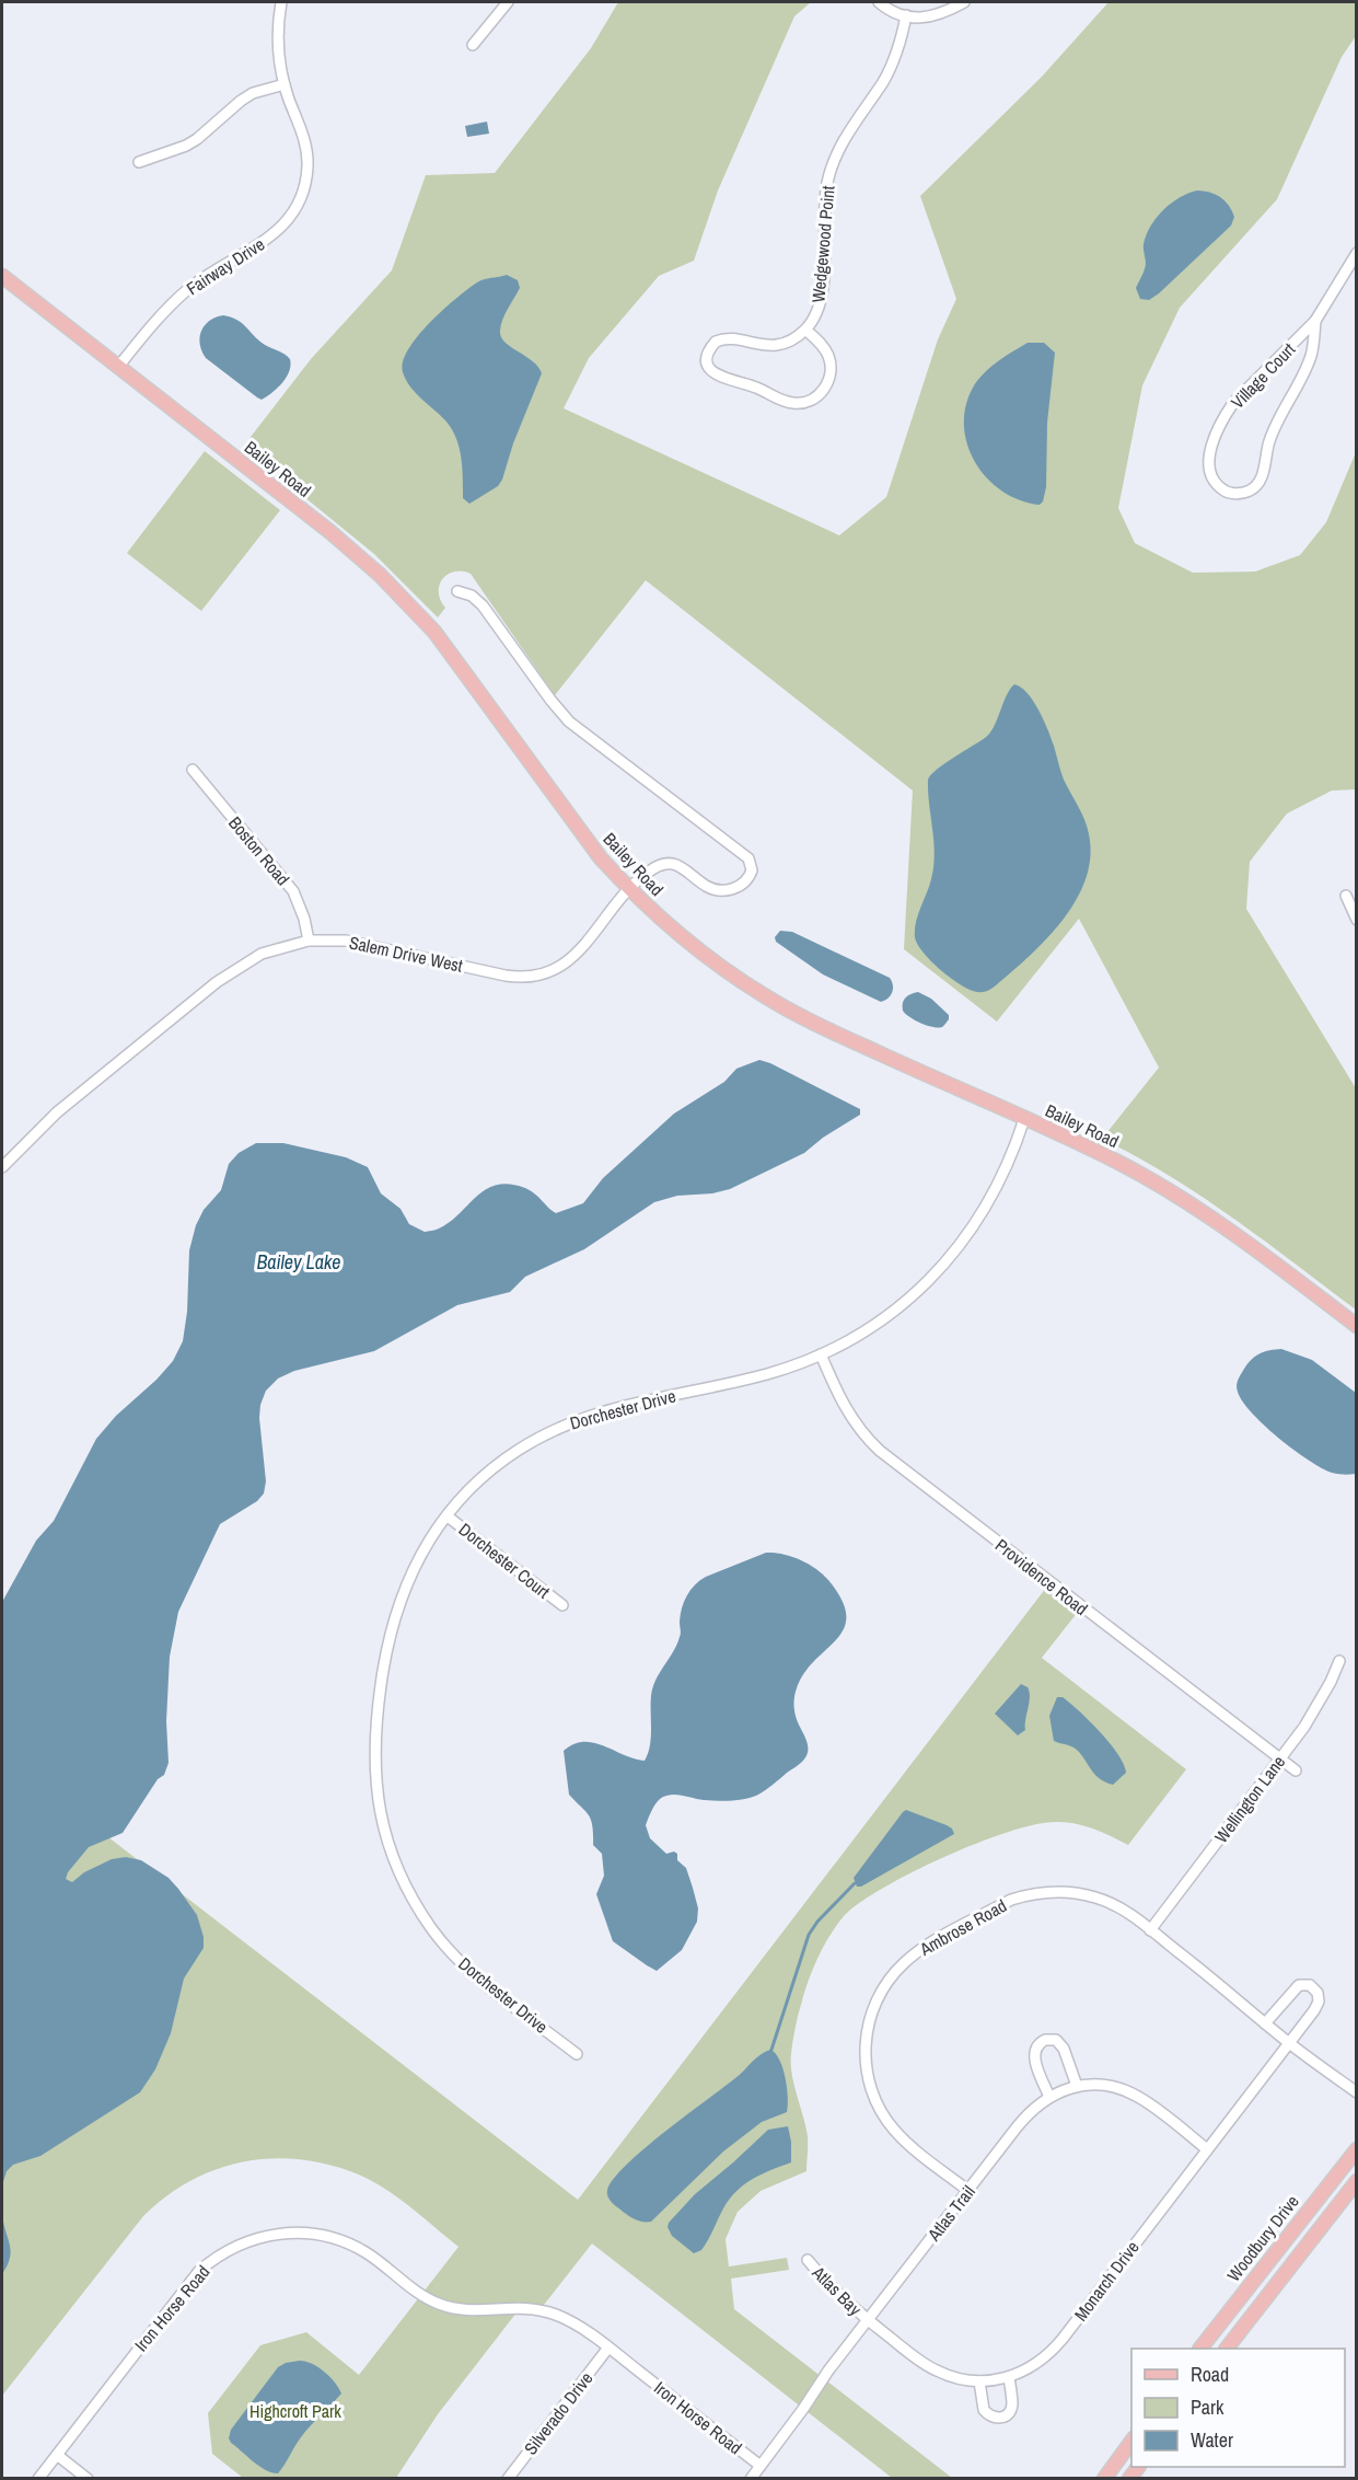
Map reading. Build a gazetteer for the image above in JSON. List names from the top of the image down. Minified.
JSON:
{"streets":{"main road":["Bailey Road","Woodbury Drive"],"street":["Wedgewood Point","Fairway Drive","Village Court","Boston Road","Salem Drive West","Dorchester Drive","Dorchester Court","Providence Road","Wellington Lane","Ambrose Road","Atlas Trail","Monarch Drive","Atlas Bay","Iron Horse Road","Silverado Drive"]},"crossings":[["Fairway Drive","Bailey Road"],["Bailey Road","Salem Drive West"],["Bailey Road","Dorchester Drive"],["Boston Road","Salem Drive West"],["Dorchester Drive","Dorchester Court"],["Dorchester Drive","Providence Road"],["Providence Road","Wellington Lane"],["Wellington Lane","Ambrose Road"],["Ambrose Road","Atlas Trail"],["Ambrose Road","Monarch Drive"],["Atlas Trail","Monarch Drive"],["Atlas Trail","Atlas Bay"],["Atlas Trail","Iron Horse Road"],["Monarch Drive","Atlas Bay"],["Iron Horse Road","Silverado Drive"]],"water":["Bailey Lake"],"parks":["Highcroft Park"],"legend":["Road","Park","Water"]}
